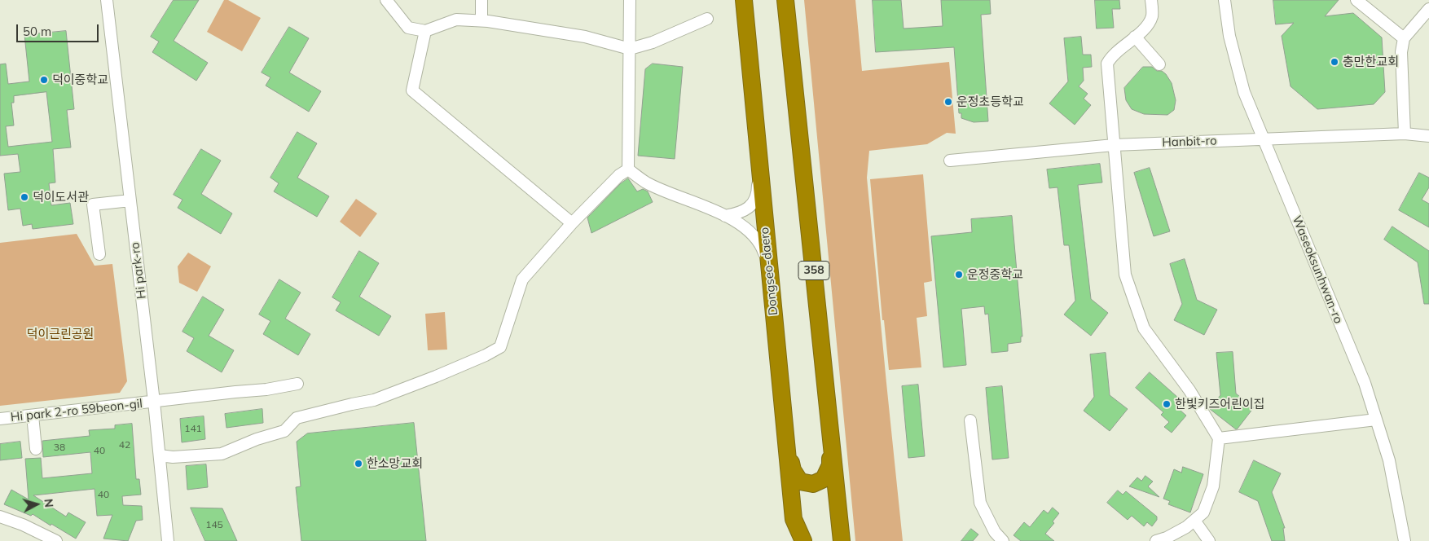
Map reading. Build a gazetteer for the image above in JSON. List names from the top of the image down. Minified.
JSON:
{"streets":{"highway":["358","Dongseo-daero"],"street":["Hanbit-ro","Waseoksunhwan-ro","Hi park-ro","Hi park 2-ro 59beon-gil"]},"crossings":[["Hanbit-ro","Waseoksunhwan-ro"],["Hi park-ro","Hi park 2-ro 59beon-gil"]],"parks":["덕이근린공원"],"places":["충만한교회","덕이중학교","운정초등학교","덕이도서관","운정중학교","한빛키즈어린이집","한소망교회"],"house_numbers":["141","42","38","40","40","145"],"scale_bar":"50 m","north":"right"}
